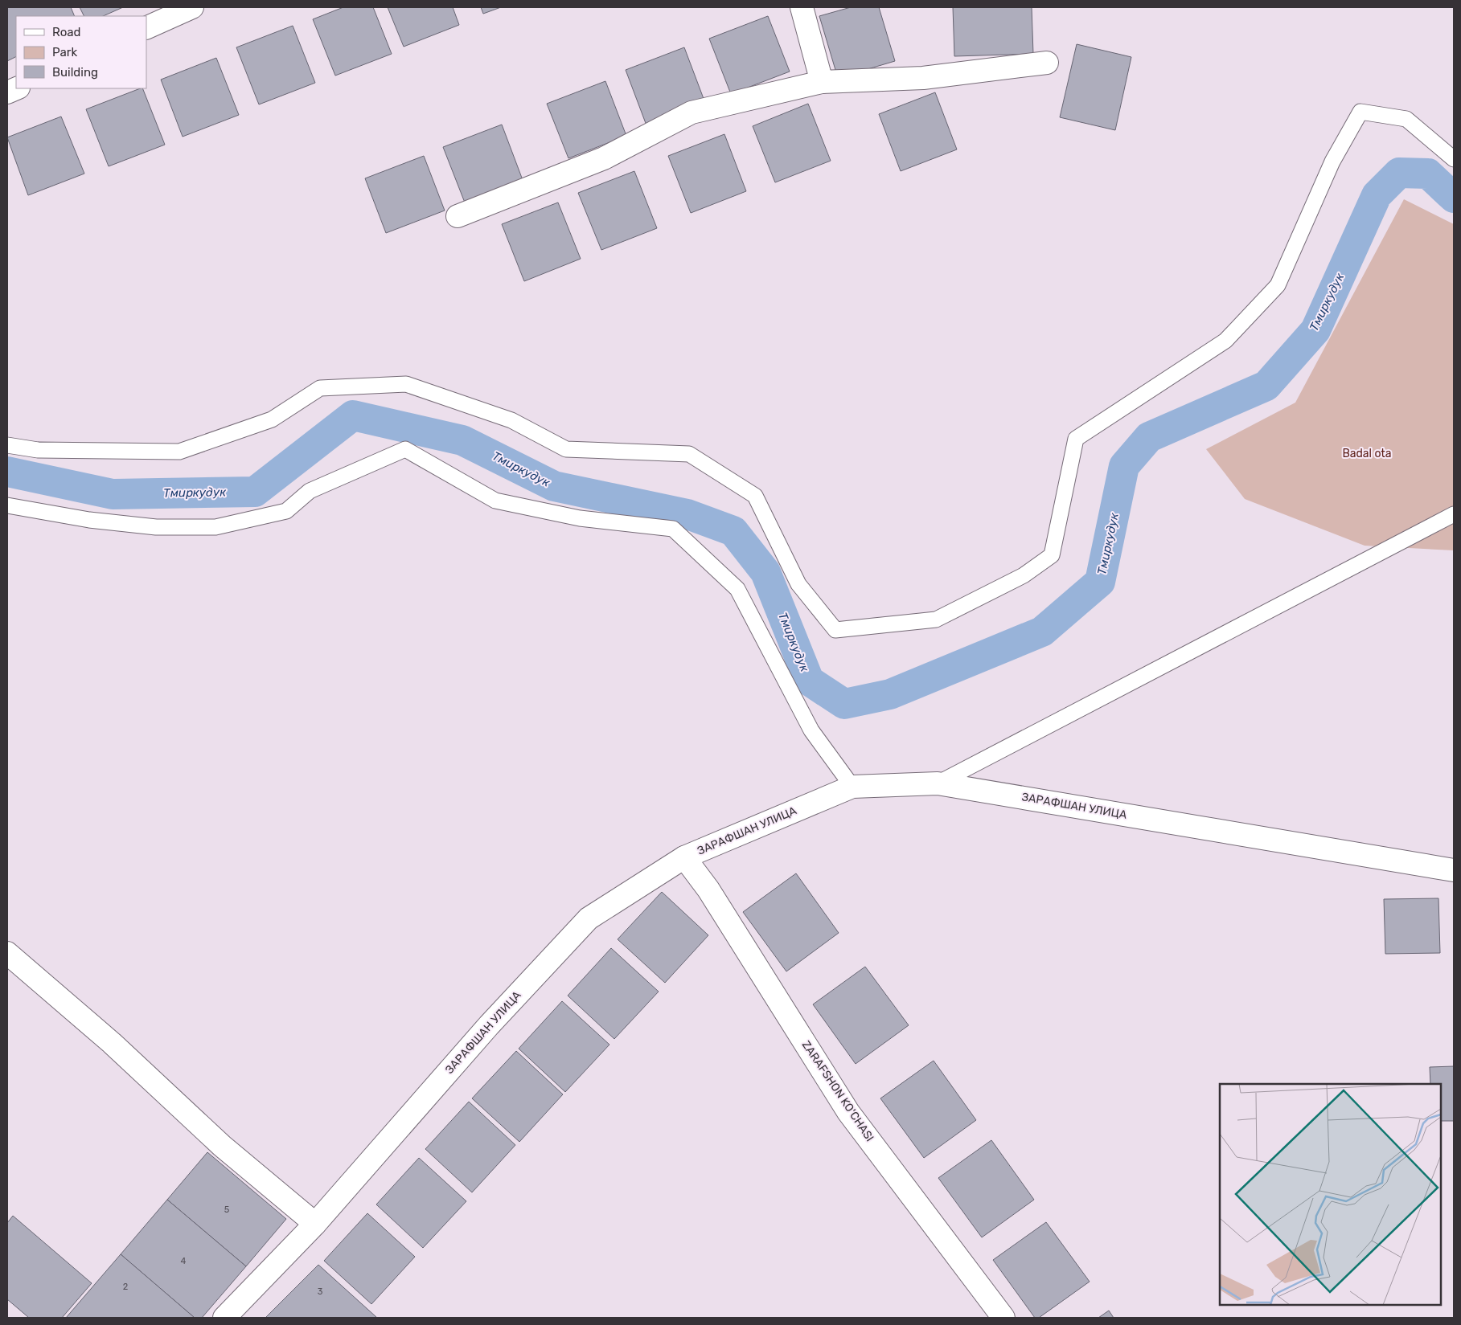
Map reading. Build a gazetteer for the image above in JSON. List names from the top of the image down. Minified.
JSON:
{"streets":{"street":["ЗАРАФШАН УЛИЦА","ZARAFSHON KO'CHASI"]},"crossings":[["ЗАРАФШАН УЛИЦА","ZARAFSHON KO'CHASI"]],"water":["Тмиркудук"],"parks":["Badal ota"],"house_numbers":["5","4","2","3"],"legend":["Road","Park","Building"]}
